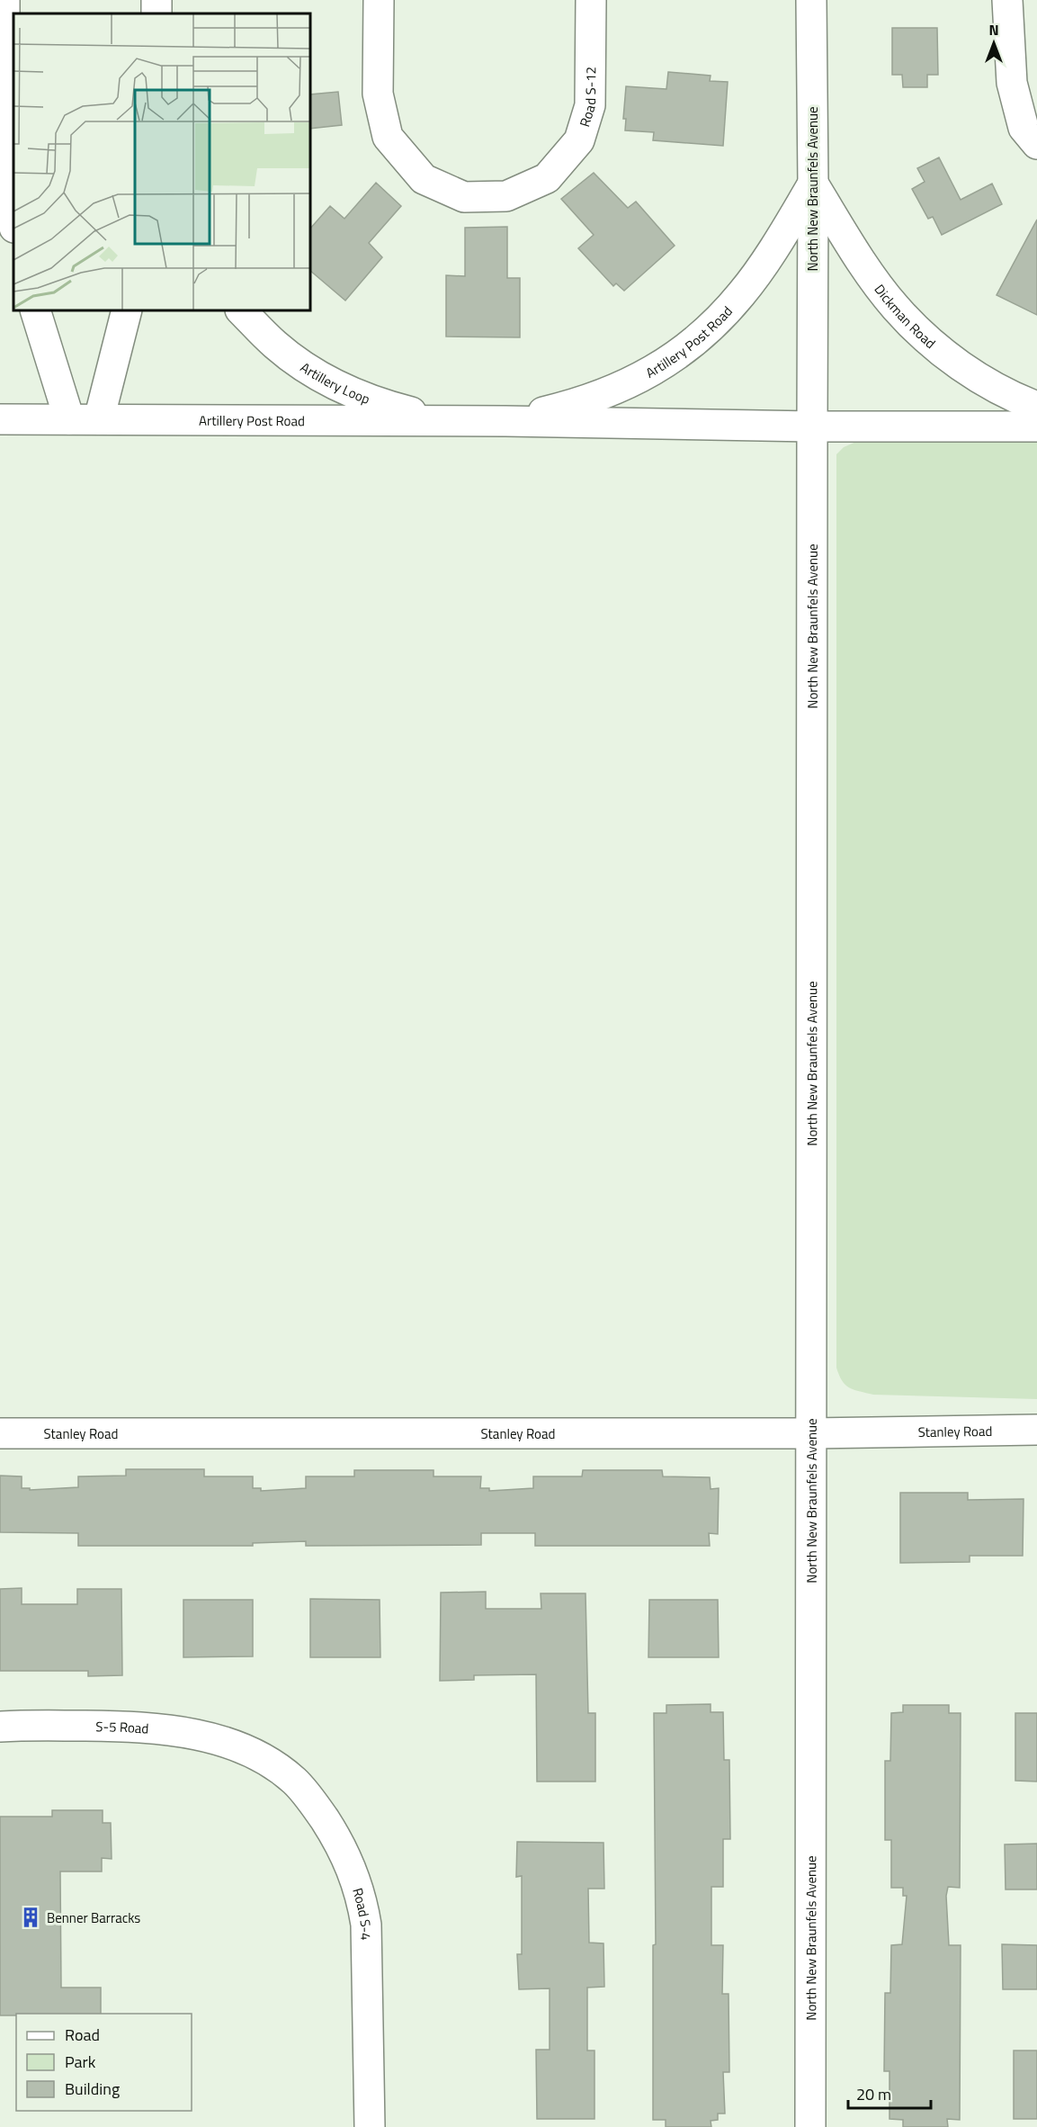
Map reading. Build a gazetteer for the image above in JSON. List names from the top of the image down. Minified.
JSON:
{"streets":{"street":["Road S-12","North New Braunfels Avenue","Dickman Road","Artillery Post Road","Artillery Loop","Stanley Road","S-5 Road","Road S-4"]},"crossings":[["North New Braunfels Avenue","Dickman Road"],["North New Braunfels Avenue","Artillery Post Road"],["North New Braunfels Avenue","Stanley Road"],["Dickman Road","Artillery Post Road"],["Artillery Post Road","Artillery Loop"],["S-5 Road","Road S-4"]],"places":{"building":["Benner Barracks"]},"legend":["Road","Park","Building"],"scale_bar":"20 m","north":"top"}
